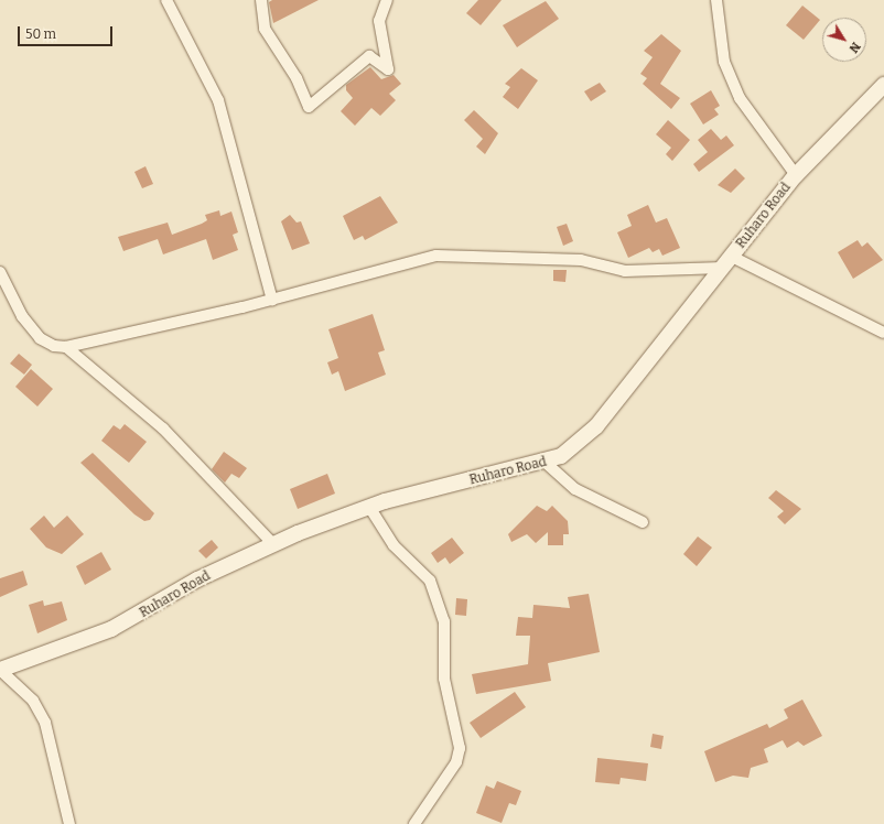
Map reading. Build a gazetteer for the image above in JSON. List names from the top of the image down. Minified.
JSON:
{"streets":{"street":["Ruharo Road"]},"scale_bar":"50 m","north":"bottom right"}
